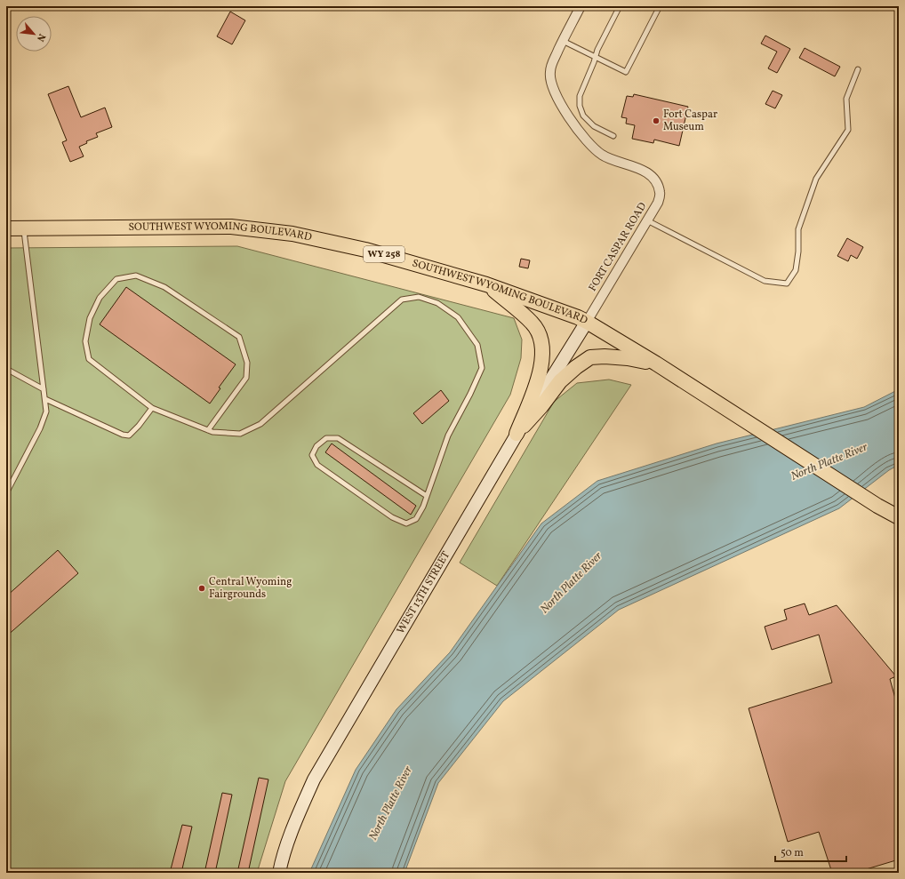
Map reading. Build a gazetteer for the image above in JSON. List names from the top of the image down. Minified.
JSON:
{"streets":{"main road":["SOUTHWEST WYOMING BOULEVARD","WY 258","WEST 13TH STREET"],"street":["FORT CASPAR ROAD"]},"crossings":[["SOUTHWEST WYOMING BOULEVARD","FORT CASPAR ROAD"],["SOUTHWEST WYOMING BOULEVARD","WEST 13TH STREET"],["FORT CASPAR ROAD","WEST 13TH STREET"]],"water":["North Platte River"],"places":["Fort Caspar Museum","Central Wyoming Fairgrounds"],"scale_bar":"50 m","north":"bottom right"}
